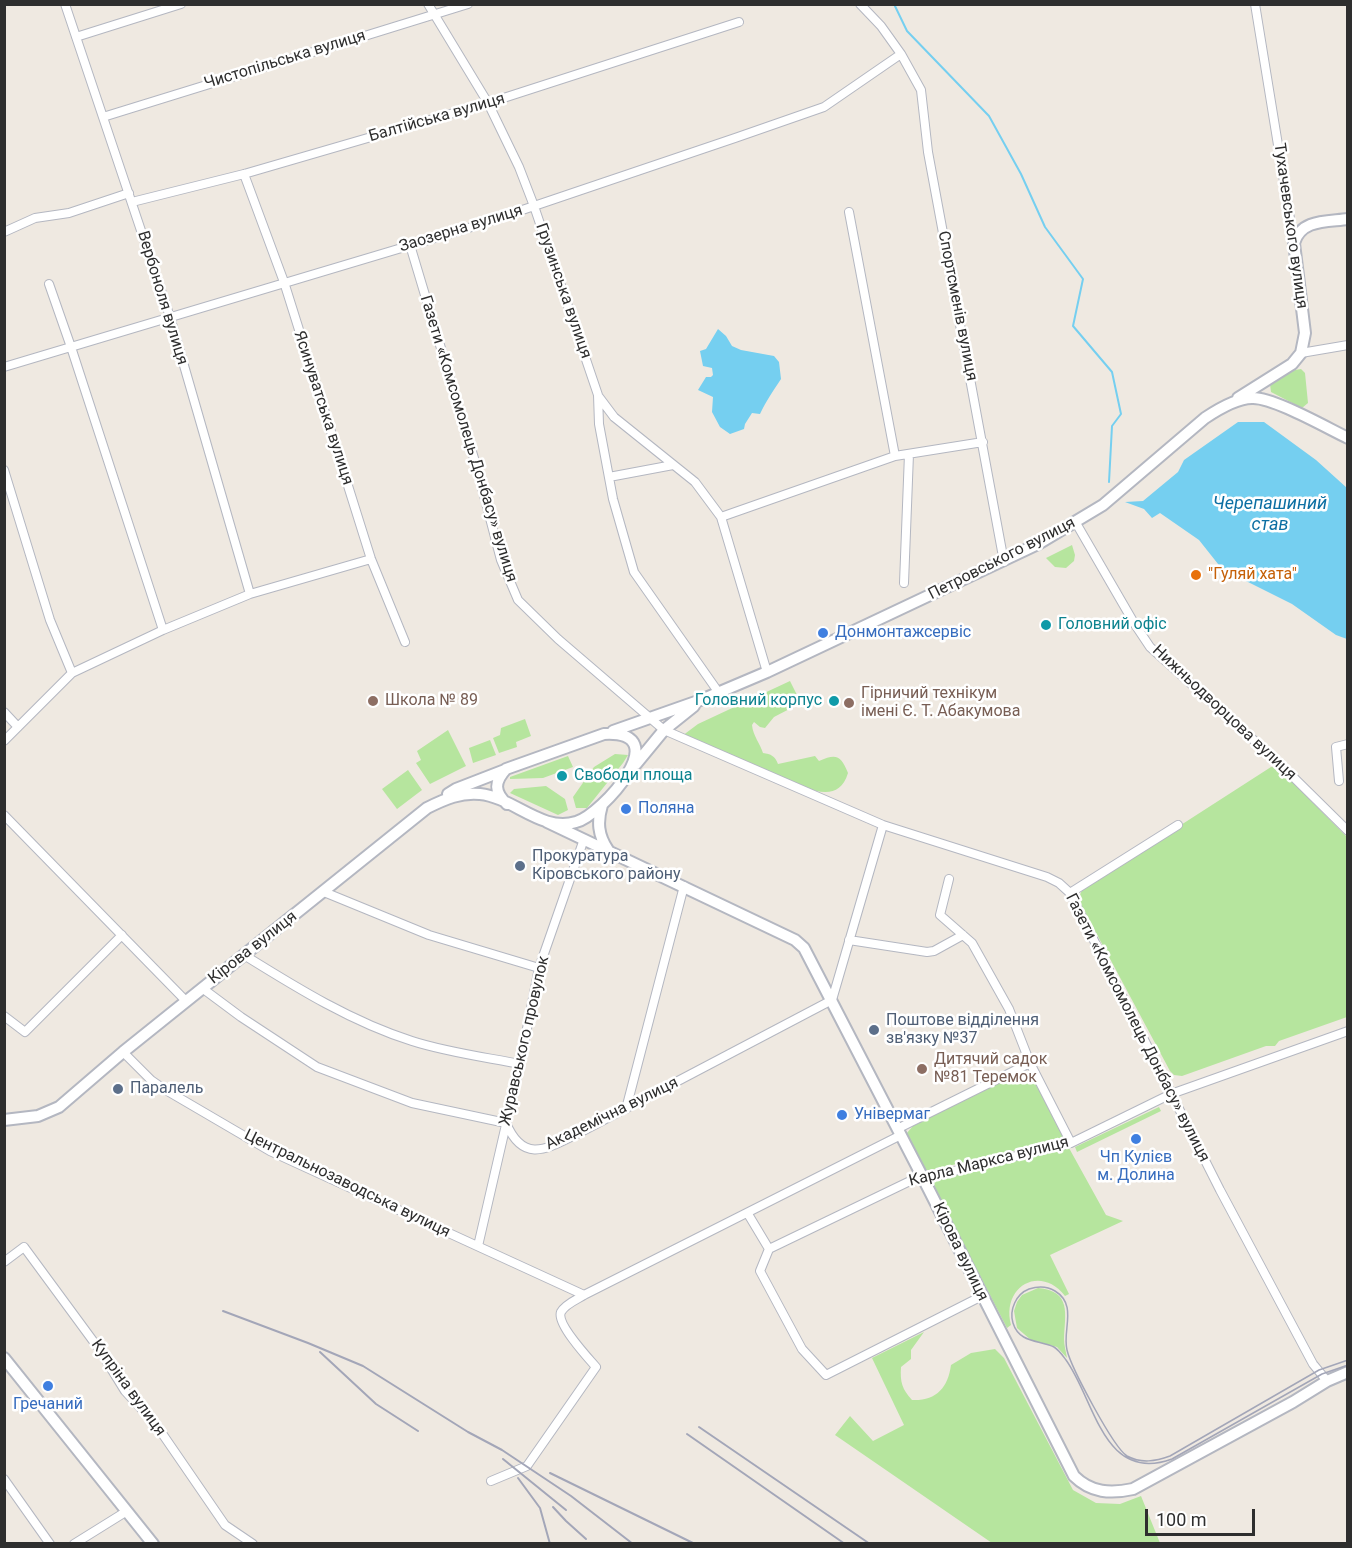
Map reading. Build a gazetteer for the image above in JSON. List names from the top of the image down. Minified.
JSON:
{"streets":{"main road":["Тухачевського вулиця","Петровського вулиця","Кірова вулиця"],"street":["Чистопільська вулиця","Балтійська вулиця","Заозерна вулиця","Грузинська вулиця","Вербоноля вулиця","Спортсменів вулиця","Ясинуватська вулиця","Газети «Комсомолець Донбасу» вулиця","Нижньодворцова вулиця","Журавського провулок","Академічна вулиця","Карла Маркса вулиця","Центральнозаводська вулиця","Купріна вулиця"]},"crossings":[["Чистопільська вулиця","Грузинська вулиця"],["Чистопільська вулиця","Вербоноля вулиця"],["Балтійська вулиця","Грузинська вулиця"],["Балтійська вулиця","Вербоноля вулиця"],["Балтійська вулиця","Ясинуватська вулиця"],["Заозерна вулиця","Грузинська вулиця"],["Заозерна вулиця","Вербоноля вулиця"],["Заозерна вулиця","Спортсменів вулиця"],["Заозерна вулиця","Ясинуватська вулиця"],["Заозерна вулиця","Газети «Комсомолець Донбасу» вулиця"],["Грузинська вулиця","Петровського вулиця"],["Спортсменів вулиця","Петровського вулиця"],["Газети «Комсомолець Донбасу» вулиця","Кірова вулиця"],["Газети «Комсомолець Донбасу» вулиця","Карла Маркса вулиця"],["Петровського вулиця","Нижньодворцова вулиця"],["Петровського вулиця","Кірова вулиця"],["Кірова вулиця","Журавського провулок"],["Кірова вулиця","Академічна вулиця"],["Кірова вулиця","Карла Маркса вулиця"],["Кірова вулиця","Центральнозаводська вулиця"],["Журавського провулок","Академічна вулиця"],["Журавського провулок","Центральнозаводська вулиця"]],"water":["Черепашиний став"],"places":["\"Гуляй хата\"","Головний офіс","Донмонтажсервіс","Школа № 89","Головний корпус","Гірничий технікум імені Є. Т. Абакумова","Свободи площа","Поляна","Прокуратура Кіровського району","Поштове відділення зв'язку №37","Дитячий садок №81 Теремок","Паралель","Універмаг","Чп Кулієв м. Долина","Гречаний"],"scale_bar":"100 m"}
